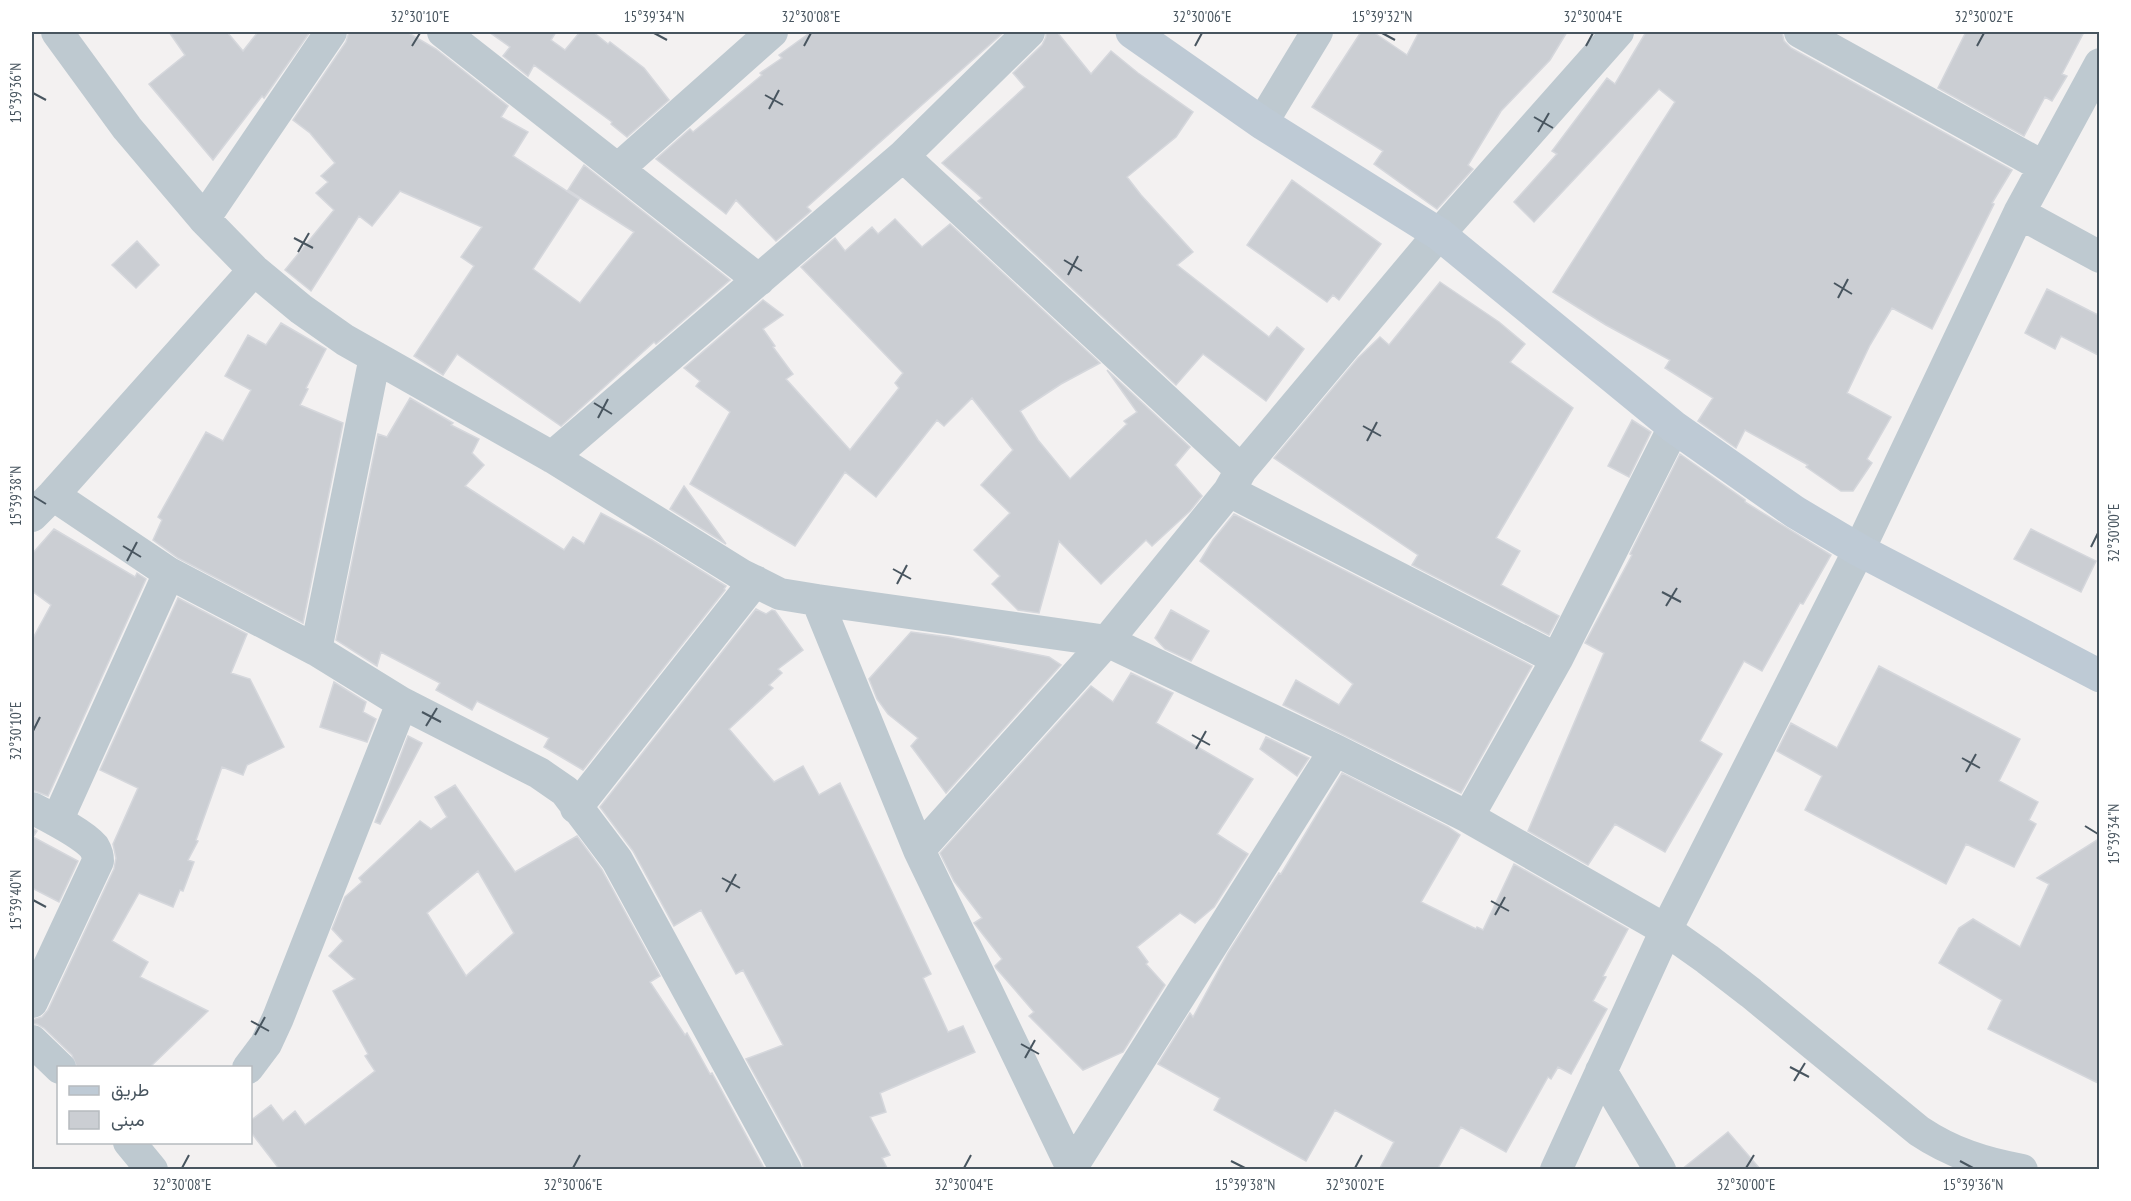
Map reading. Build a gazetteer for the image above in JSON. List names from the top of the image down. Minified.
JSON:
{"legend":["طريق","مبنى"],"coordinates":["32°30'10\"E","15°39'34\"N","32°30'08\"E","32°30'06\"E","15°39'32\"N","32°30'04\"E","32°30'02\"E","15°39'36\"N","15°39'38\"N","32°30'00\"E","15°39'40\"N"]}
